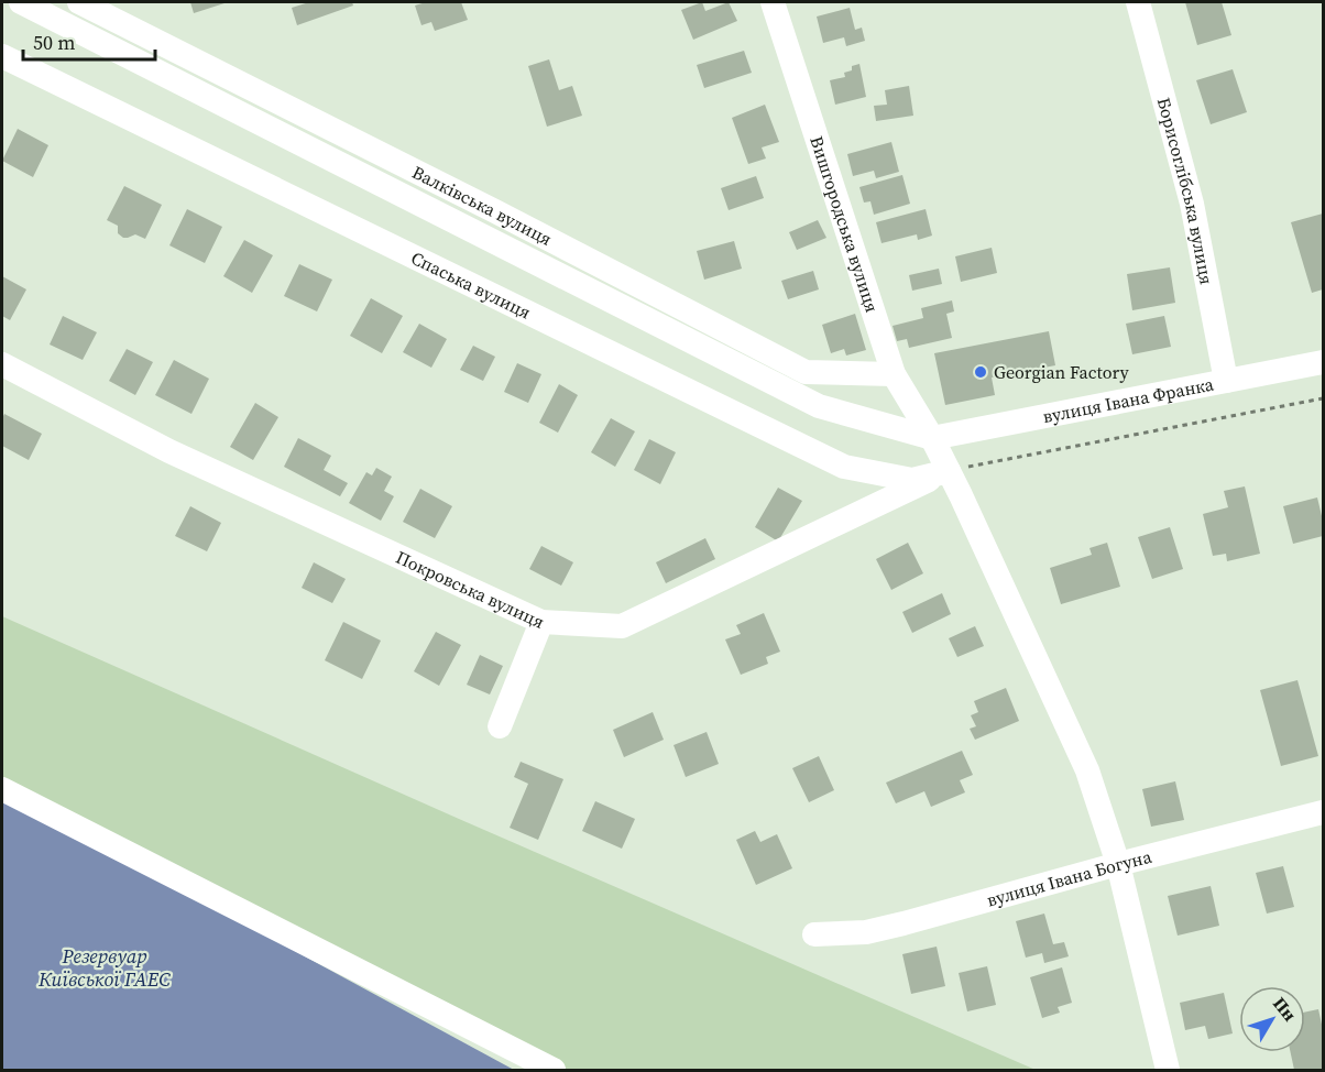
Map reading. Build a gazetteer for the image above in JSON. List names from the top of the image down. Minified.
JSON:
{"streets":{"street":["Борисоглібська вулиця","Валківська вулиця","Вишгородська вулиця","Спаська вулиця","вулиця Івана Франка","Покровська вулиця","вулиця Івана Богуна"]},"crossings":[["Борисоглібська вулиця","вулиця Івана Франка"],["Валківська вулиця","Вишгородська вулиця"],["Вишгородська вулиця","Спаська вулиця"],["Вишгородська вулиця","вулиця Івана Франка"],["Вишгородська вулиця","Покровська вулиця"],["Вишгородська вулиця","вулиця Івана Богуна"],["Спаська вулиця","Покровська вулиця"]],"water":["Резервуар Київської ГАЕС"],"places":["Georgian Factory"],"scale_bar":"50 m","north":"top right"}
